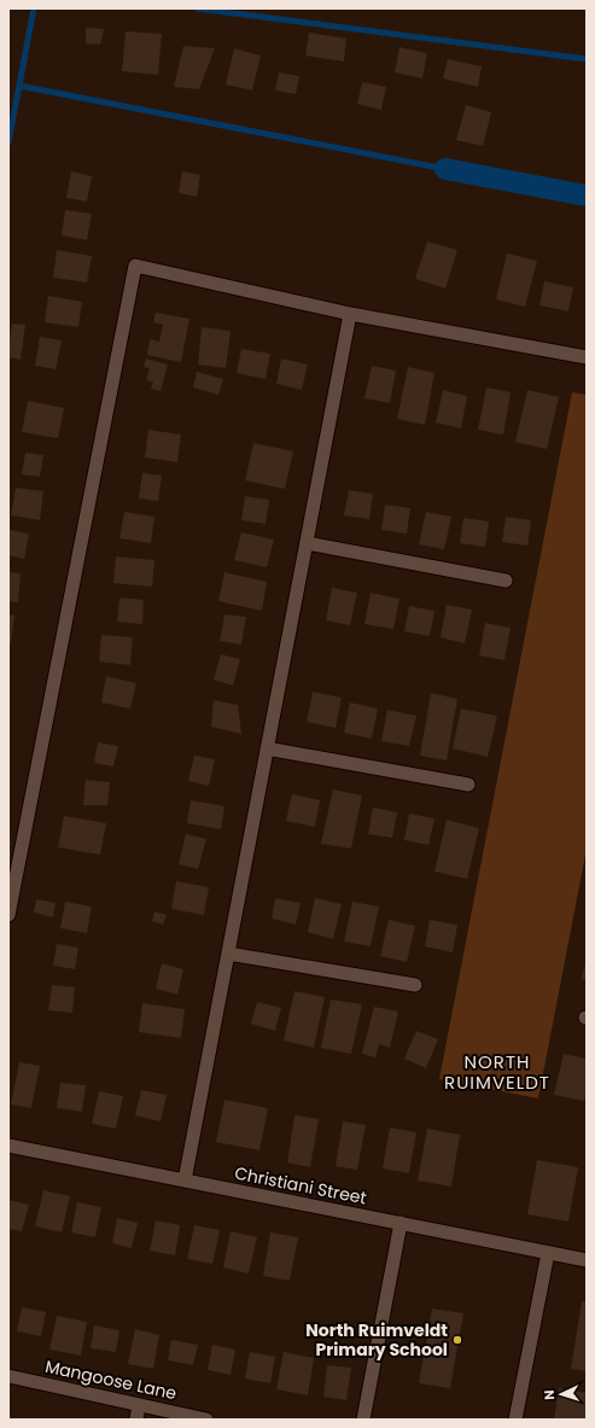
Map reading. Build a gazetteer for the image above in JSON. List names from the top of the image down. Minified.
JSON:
{"streets":{"street":["Christiani Street","Mangoose Lane"]},"districts":["NORTH RUIMVELDT"],"places":["North Ruimveldt Primary School"],"north":"left"}
